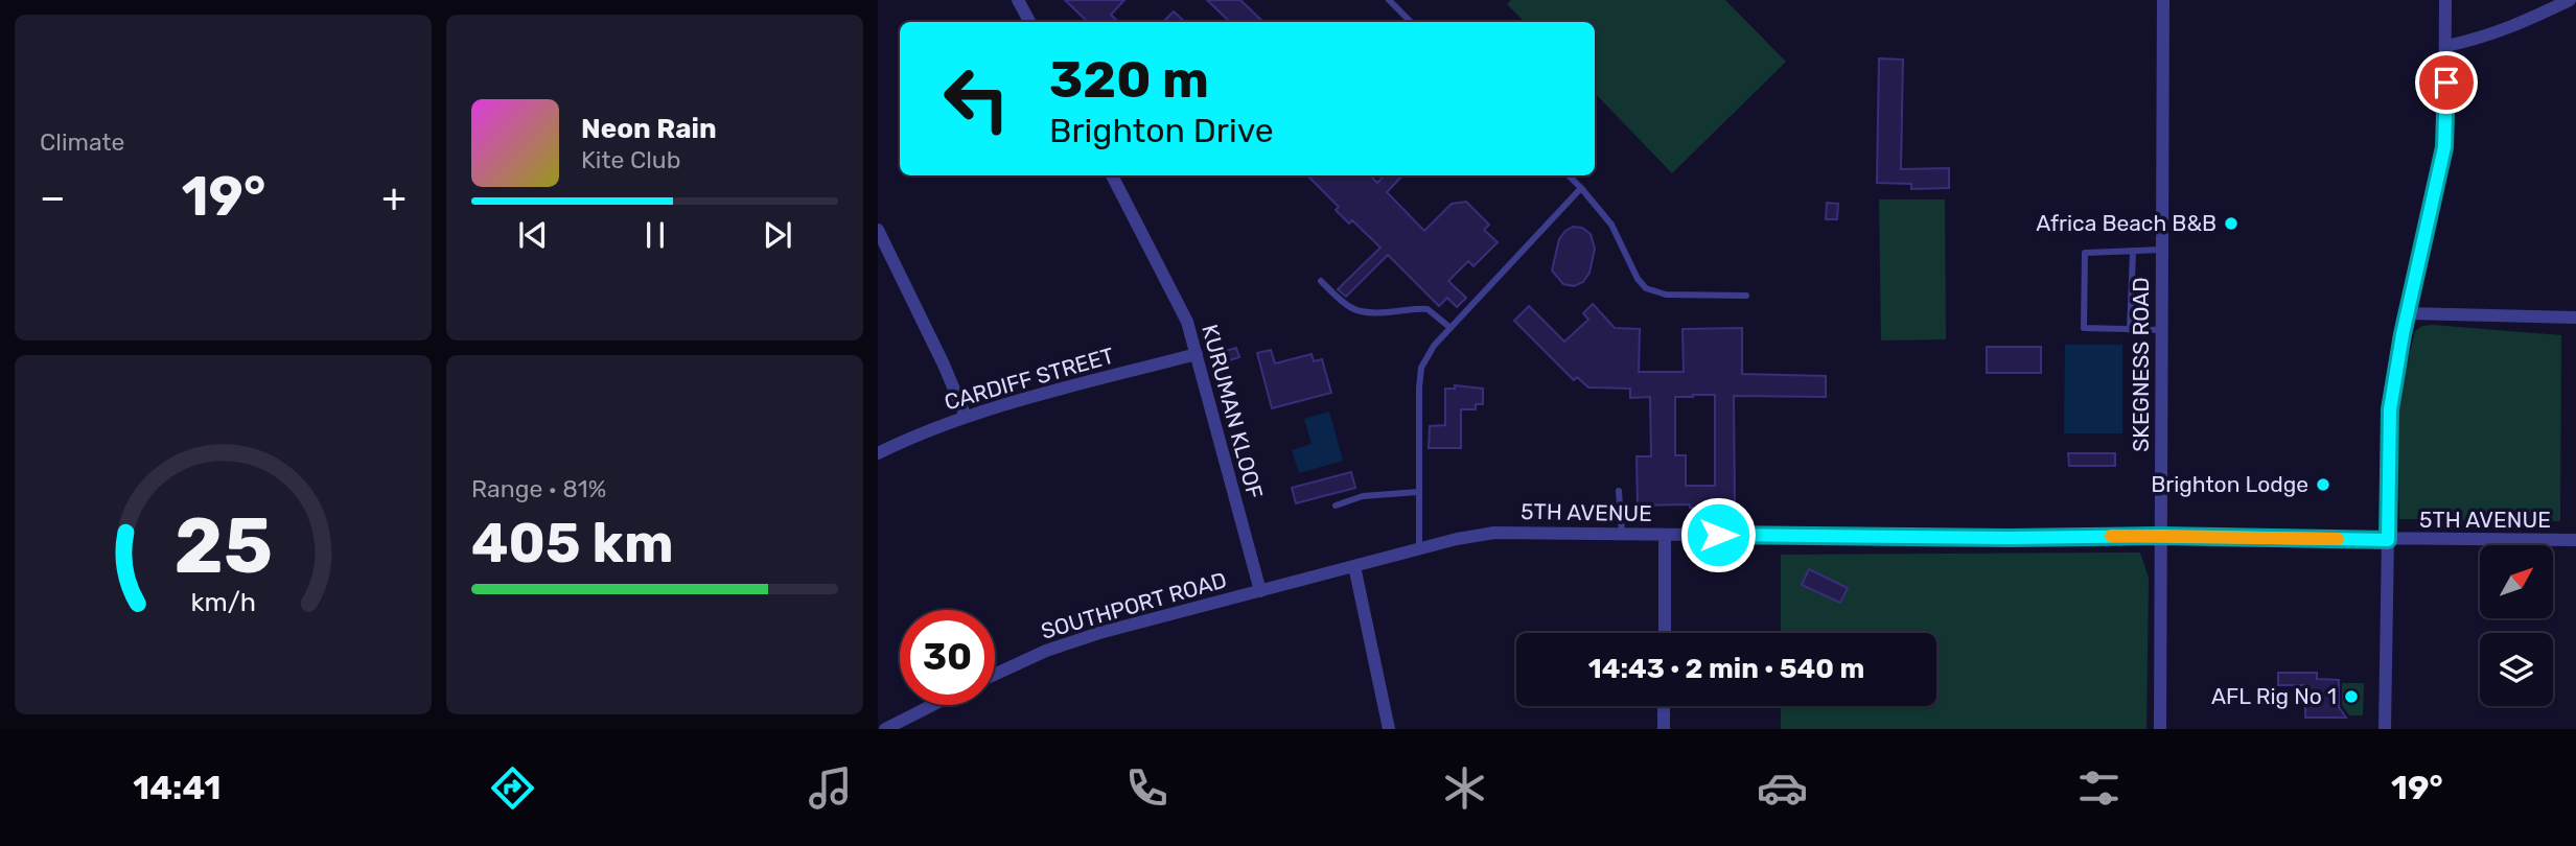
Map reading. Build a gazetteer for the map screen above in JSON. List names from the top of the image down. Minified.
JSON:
{"streets":{"street":["SKEGNESS ROAD","CARDIFF STREET","KURUMAN KLOOF","5TH AVENUE","SOUTHPORT ROAD"]},"crossings":[["SKEGNESS ROAD","5TH AVENUE"],["CARDIFF STREET","KURUMAN KLOOF"],["KURUMAN KLOOF","5TH AVENUE"],["KURUMAN KLOOF","SOUTHPORT ROAD"],["5TH AVENUE","SOUTHPORT ROAD"]],"places":["Africa Beach B&B","Brighton Lodge","AFL Rig No 1"],"north":"top right","page":{"tile":["Climate",["Range · 81%","405 km"]],"turn":["320 m","Brighton Drive"],"song":["Neon Rain","Kite Club"],"heat":["−","19°","+"],"limit":"30","trip":"14:43 · 2 min · 540 m","tabs":["14:41","19°"],"gauge":["25","km/h"]}}
